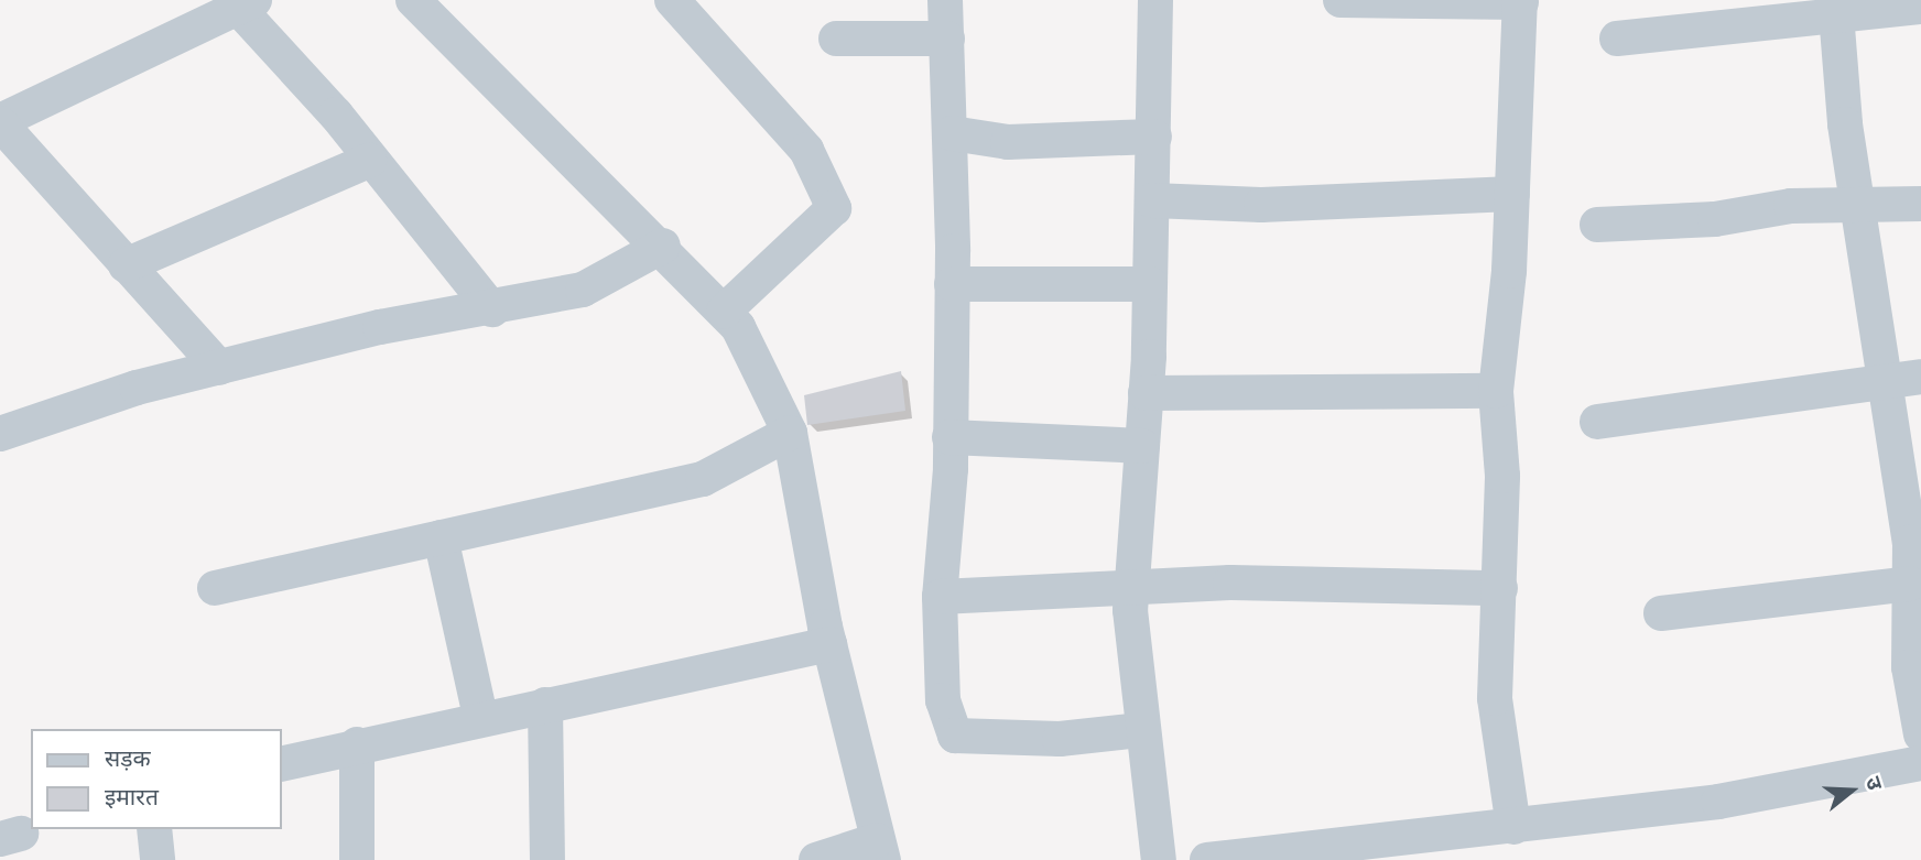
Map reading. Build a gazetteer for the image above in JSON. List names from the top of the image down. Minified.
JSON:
{"legend":["सड़क","इमारत"],"north":"right"}
